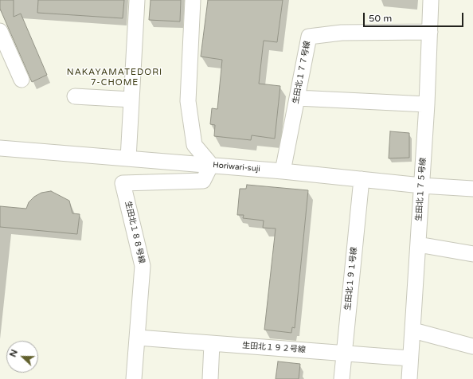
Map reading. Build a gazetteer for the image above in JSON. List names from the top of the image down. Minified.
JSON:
{"streets":{"street":["生田北１７７号線","Horiwari-suji","生田北１７５号線","生田北１８８号線","生田北１９１号線","生田北１９２号線"]},"crossings":[["生田北１７７号線","Horiwari-suji"],["生田北１７７号線","生田北１７５号線"],["Horiwari-suji","生田北１７５号線"],["Horiwari-suji","生田北１８８号線"],["Horiwari-suji","生田北１９１号線"],["生田北１７５号線","生田北１９２号線"],["生田北１８８号線","生田北１９２号線"],["生田北１９１号線","生田北１９２号線"]],"districts":["NAKAYAMATEDORI 7-CHOME"],"scale_bar":"50 m","north":"left"}
